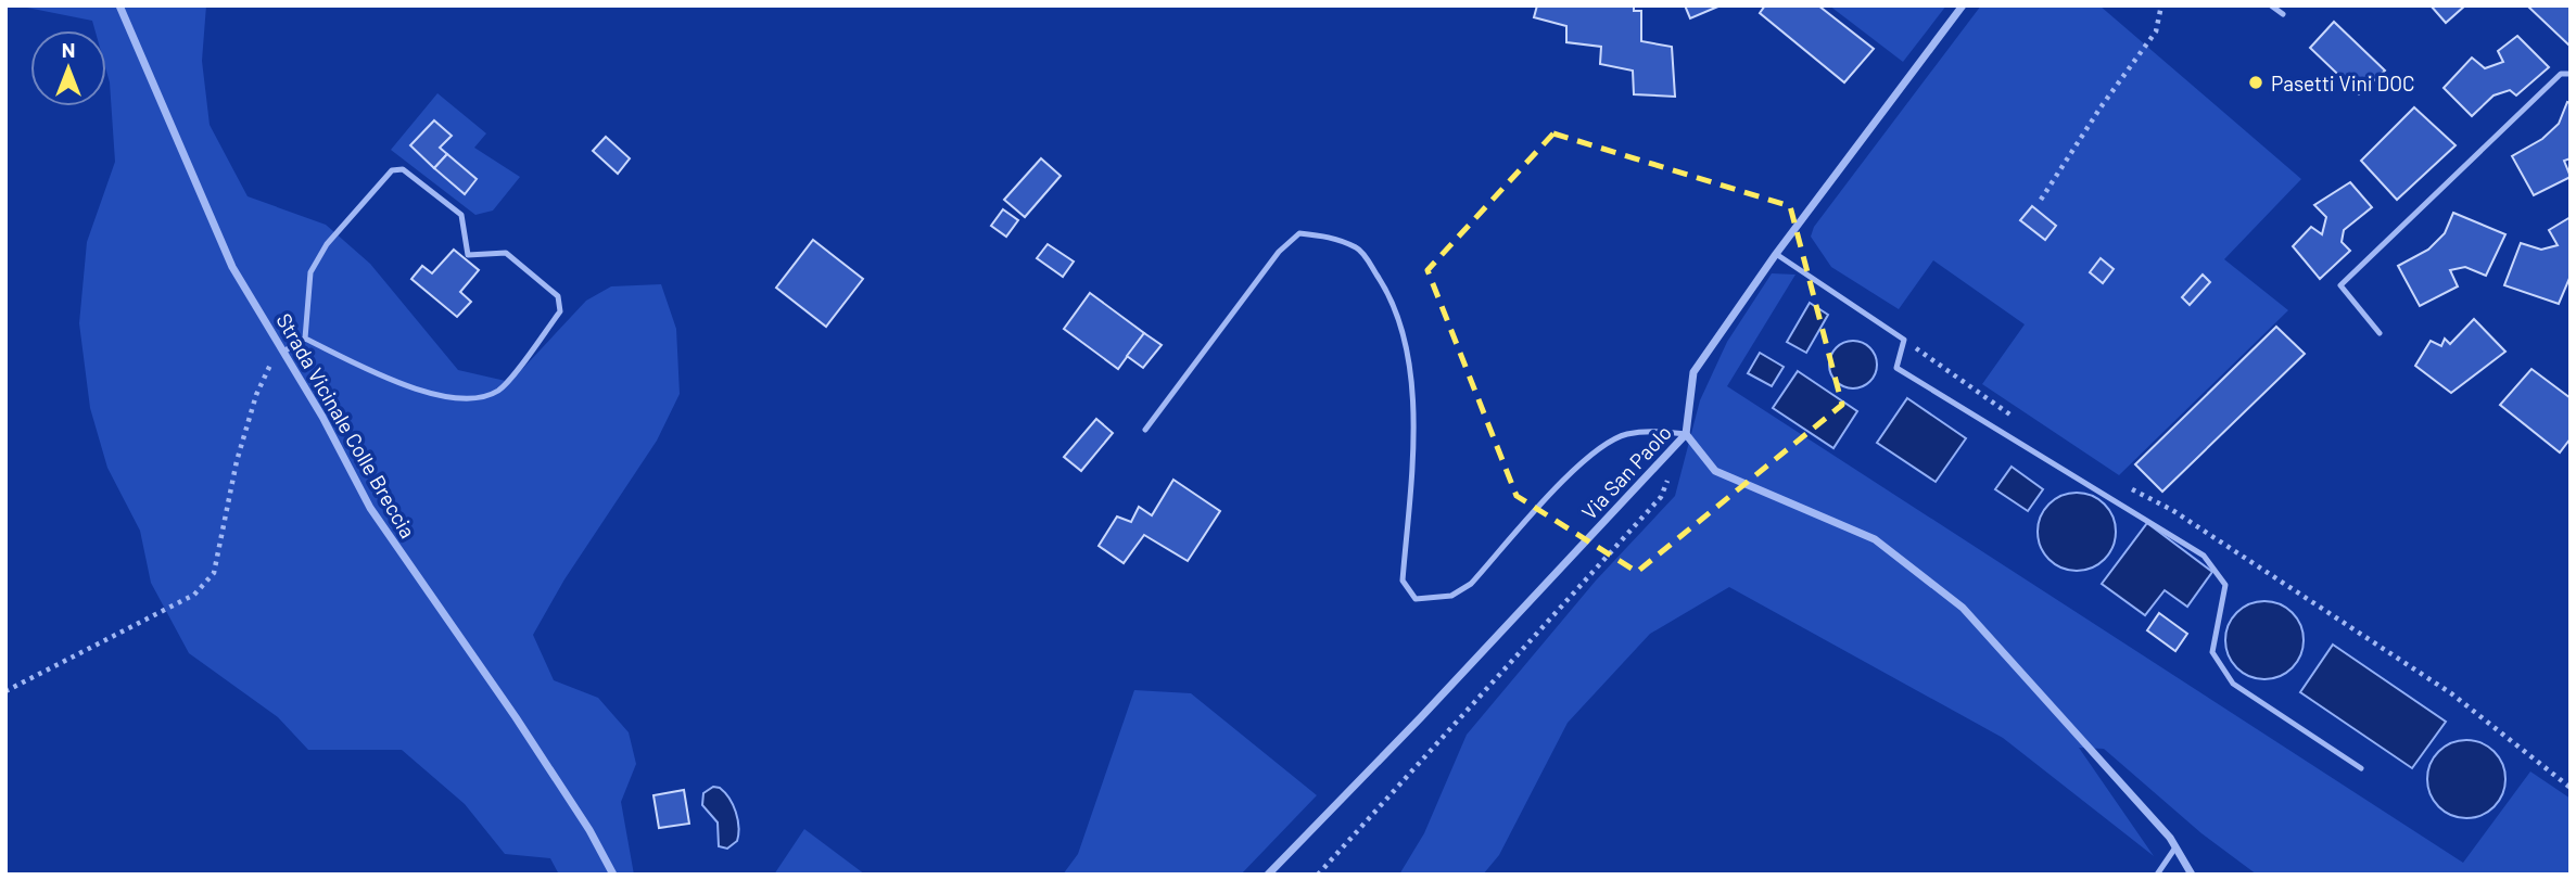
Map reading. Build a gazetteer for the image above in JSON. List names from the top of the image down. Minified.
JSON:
{"streets":{"street":["Strada Vicinale Colle Breccia","Via San Paolo"]},"places":["Pasetti Vini DOC"],"north":"top"}
